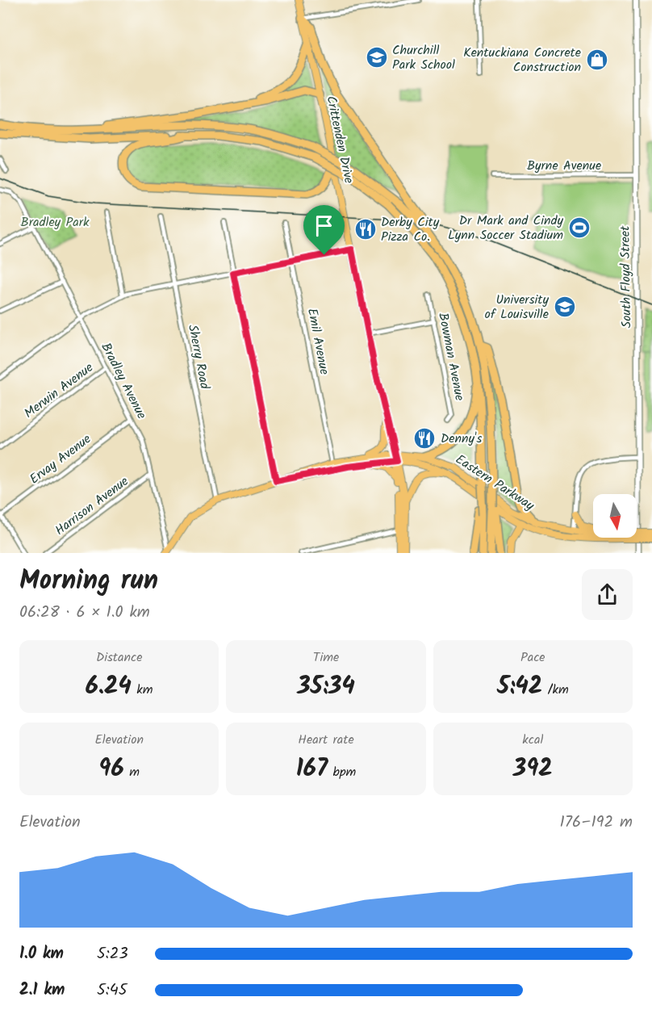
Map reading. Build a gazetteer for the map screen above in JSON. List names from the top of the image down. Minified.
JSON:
{"streets":{"main road":["Crittenden Drive","Eastern Parkway"],"street":["Byrne Avenue","South Floyd Street","Emil Avenue","Sherry Road","Bowman Avenue","Bradley Avenue","Merwin Avenue","Ervay Avenue","Harrison Avenue"]},"crossings":[["Crittenden Drive","Eastern Parkway"],["Byrne Avenue","South Floyd Street"],["Emil Avenue","Eastern Parkway"],["Sherry Road","Eastern Parkway"],["Bradley Avenue","Merwin Avenue"],["Bradley Avenue","Ervay Avenue"],["Bradley Avenue","Eastern Parkway"],["Bradley Avenue","Harrison Avenue"]],"parks":["Bradley Park"],"places":{"school or university":["Churchill Park School","University of Louisville"],"shop":["Kentuckiana Concrete Construction"],"sports":["Dr Mark and Cindy Lynn Soccer Stadium"],"restaurant":["Derby City Pizza Co.","Denny's"]},"north":"bottom","page":{"heading":["Morning run","06:28 · 6 × 1.0 km"],"stats":[["Distance","6.24 km"],["Time","35:34"],["Pace","5:42 /km"],["Elevation","96 m"],["Heart rate","167 bpm"],["kcal","392"]],"chart":["Elevation","176–192 m"],"list":[{"name":"1.0 km","note":"5:23"},{"name":"2.1 km","note":"5:45"}]}}
